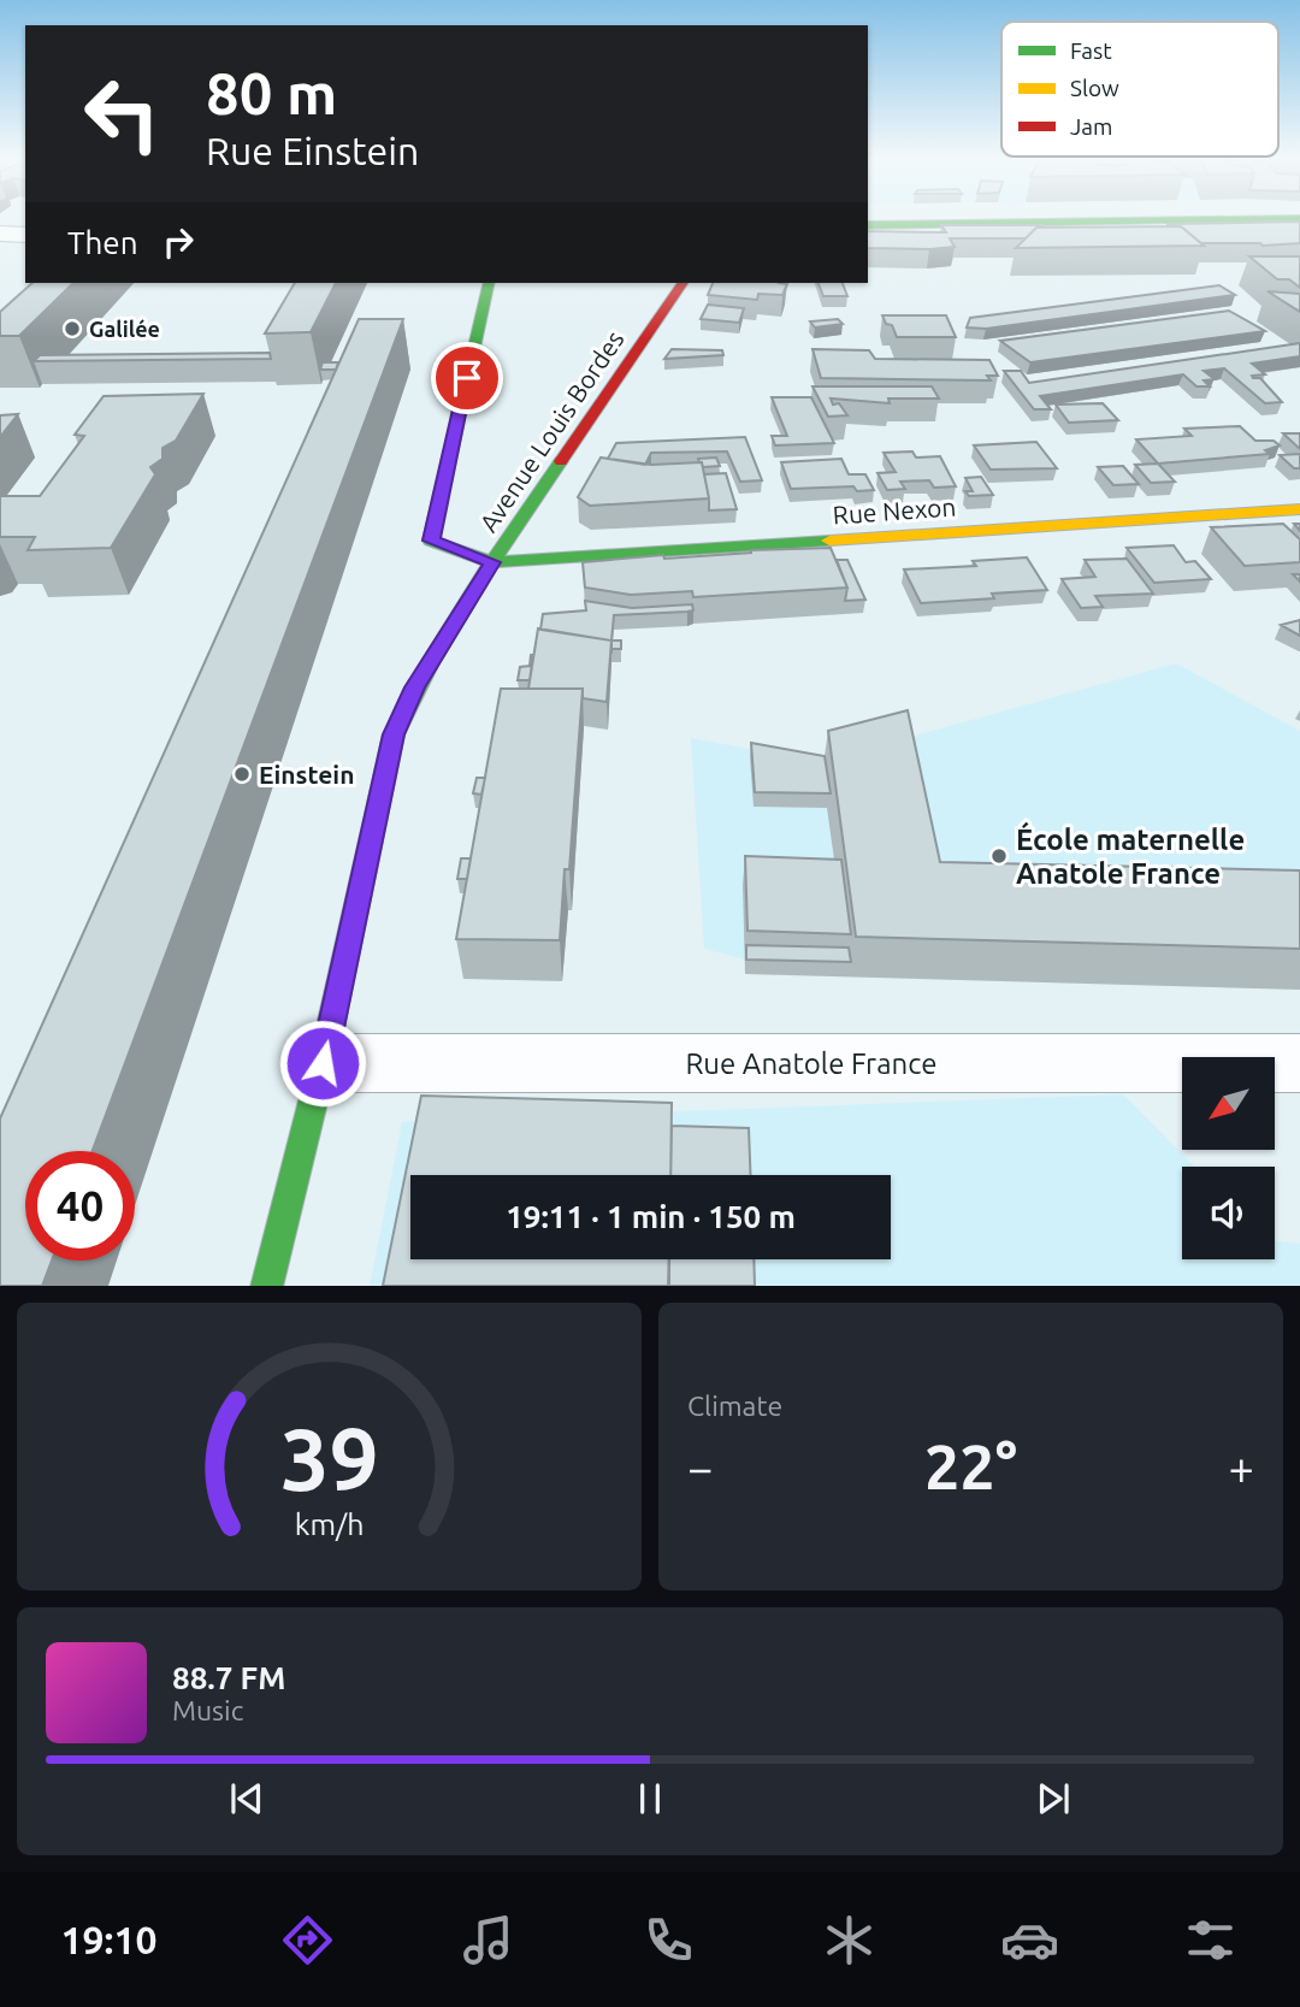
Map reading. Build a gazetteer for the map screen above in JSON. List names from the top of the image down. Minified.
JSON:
{"streets":{"street":["Avenue Louis Bordes","Rue Nexon","Rue Anatole France"]},"crossings":[["Avenue Louis Bordes","Rue Nexon"],["Avenue Louis Bordes","Rue Anatole France"]],"places":["Galilée","Einstein","École maternelle Anatole France"],"legend":["Fast","Slow","Jam"],"north":"bottom left","page":{"turn":["80 m","Rue Einstein"],"then":"Then","limit":"40","trip":"19:11 · 1 min · 150 m","tile":"Climate","heat":["−","22°","+"],"song":["88.7 FM","Music"],"tabs":"19:10","gauge":["39","km/h"]}}
